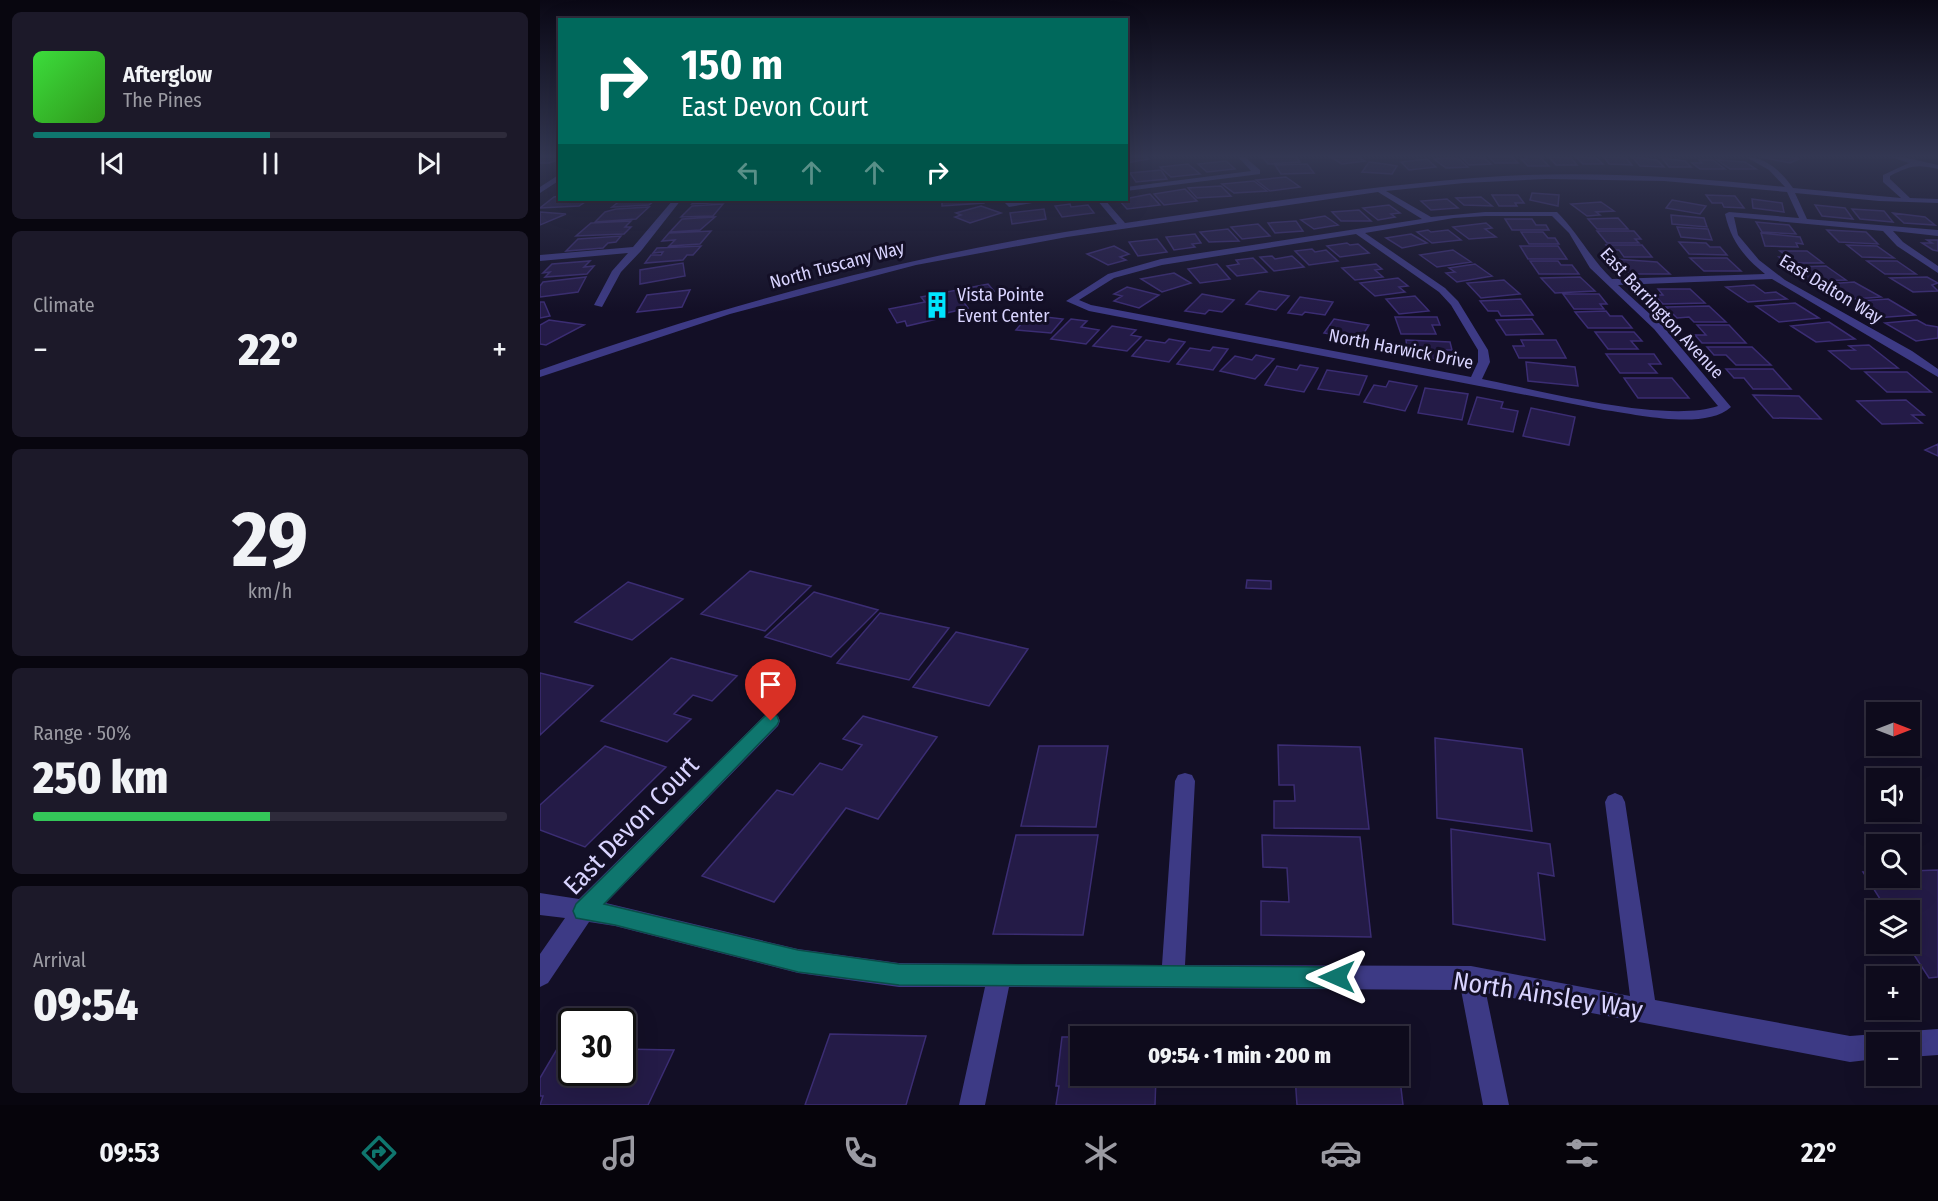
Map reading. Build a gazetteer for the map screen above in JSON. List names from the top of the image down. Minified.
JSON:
{"streets":{"street":["North Tuscany Way","East Dalton Way","East Barrington Avenue","North Harwick Drive","East Devon Court","North Ainsley Way"]},"crossings":[["East Barrington Avenue","North Harwick Drive"],["East Devon Court","North Ainsley Way"]],"places":{"building":["Vista Pointe Event Center"]},"north":"right","page":{"turn":["150 m","East Devon Court"],"song":["Afterglow","The Pines"],"tile":["Climate",["29","km/h"],["Range · 50%","250 km"],["Arrival","09:54"]],"heat":["−","22°","+"],"map_buttons":["+","−"],"limit":"30","trip":"09:54 · 1 min · 200 m","tabs":["09:53","22°"]}}
